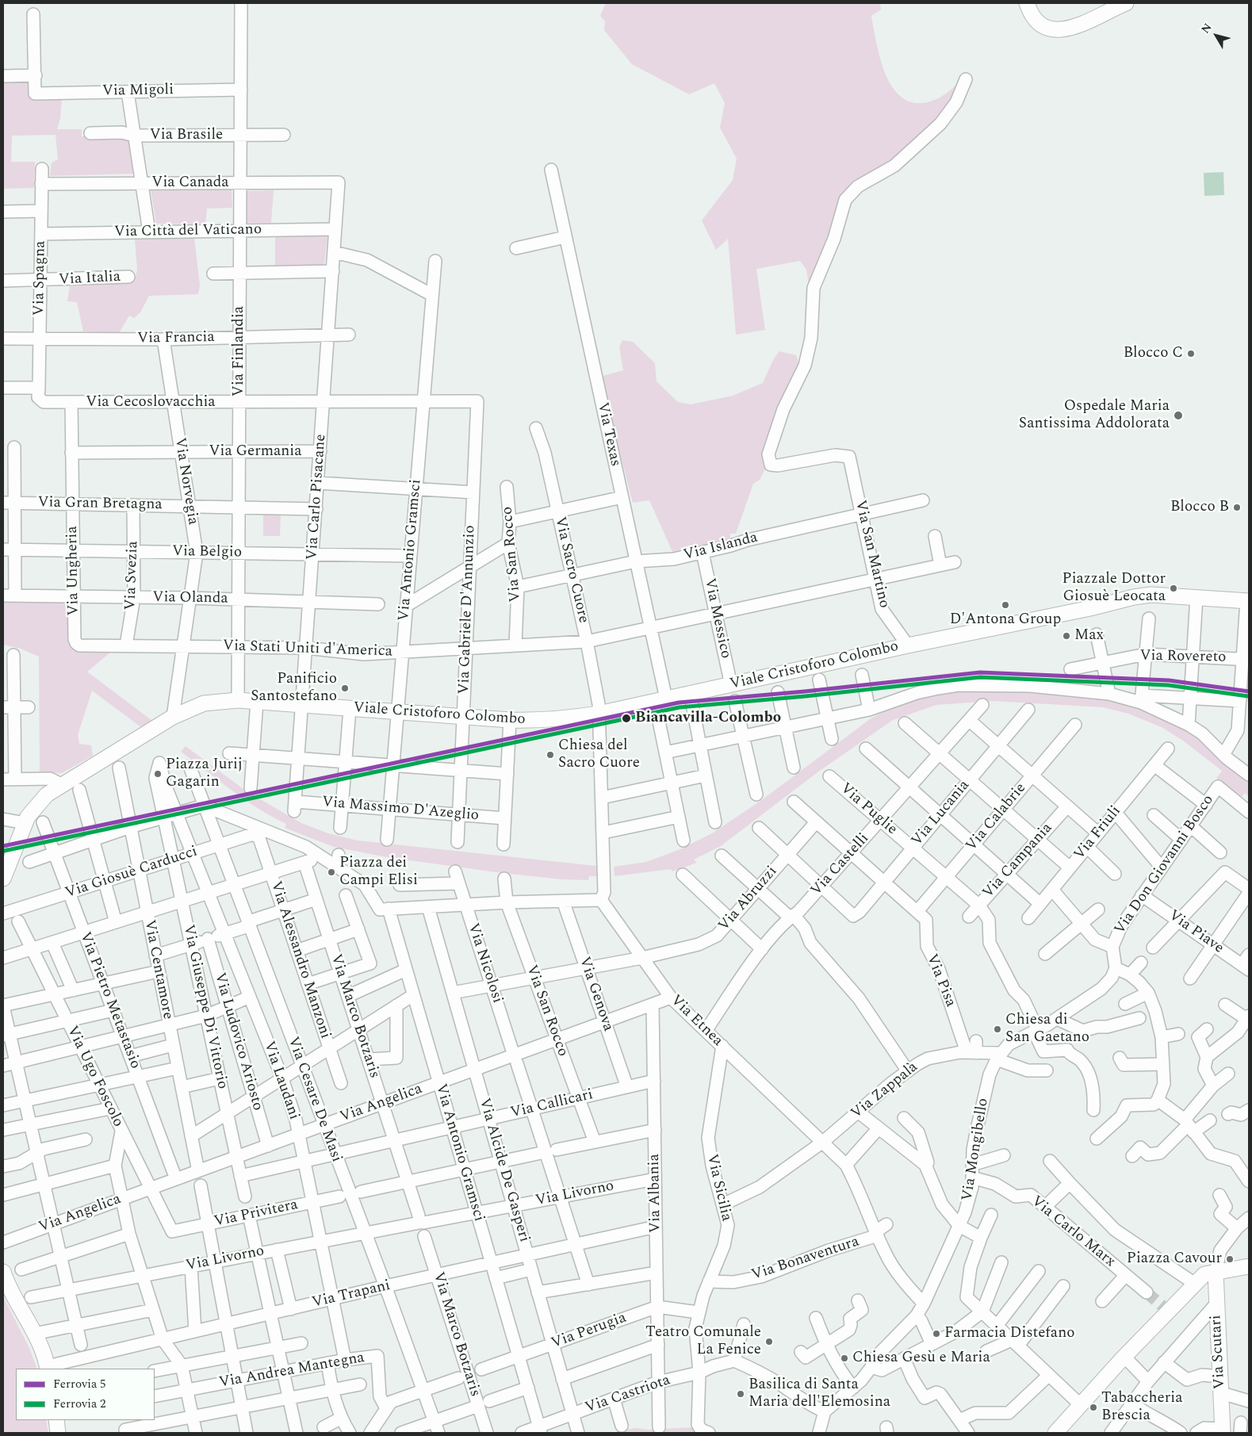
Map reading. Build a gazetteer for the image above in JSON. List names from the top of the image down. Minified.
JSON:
{"streets":{"street":["Via Migoli","Via Brasile","Via Canada","Via Città del Vaticano","Via Spagna","Via Italia","Via Francia","Via Finlandia","Via Cecoslovacchia","Via Texas","Via Germania","Via Norvegia","Via Carlo Pisacane","Via Gran Bretagna","Via Islanda","Via Antonio Gramsci","Via Belgio","Via San Rocco","Via San Martino","Via Sacro Cuore","Via Ungheria","Via Svezia","Via Olanda","Via Gabriele D'Annunzio","Via Messico","Via Stati Uniti d'America","Via Rovereto","Viale Cristoforo Colombo","Via Massimo D'Azeglio","Via Puglie","Via Lucania","Via Calabrie","Via Friuli","Via Campania","Via Castelli","Via Don Giovanni Bosco","Via Giosuè Carducci","Via Abruzzi","Via Piave","Via Alessandro Manzoni","Via Nicolosi","Via Centamore","Via Pisa","Via Genova","Via Pietro Metastasio","Via Giuseppe Di Vittorio","Via Marco Botzaris","Via Etnea","Via Ludovico Ariosto","Via Ugo Foscolo","Via Laudani","Via Zappalà","Via Cesare De Masi","Via Angelica","Via Callicari","Via Mongibello","Via Alcide De Gasperi","Via Sicilia","Via Albania","Via Livorno","Via Privitera","Via Carlo Marx","Via Bonaventura","Via Trapani","Via Perugia","Via Scutari","Via Andrea Mantegna","Via Castriota"]},"crossings":[["Via Migoli","Via Finlandia"],["Via Brasile","Via Finlandia"],["Via Canada","Via Spagna"],["Via Canada","Via Finlandia"],["Via Canada","Via Carlo Pisacane"],["Via Città del Vaticano","Via Spagna"],["Via Città del Vaticano","Via Finlandia"],["Via Città del Vaticano","Via Carlo Pisacane"],["Via Spagna","Via Italia"],["Via Spagna","Via Francia"],["Via Spagna","Via Cecoslovacchia"],["Via Francia","Via Finlandia"],["Via Francia","Via Norvegia"],["Via Francia","Via Carlo Pisacane"],["Via Finlandia","Via Cecoslovacchia"],["Via Finlandia","Via Germania"],["Via Finlandia","Via Gran Bretagna"],["Via Finlandia","Via Belgio"],["Via Finlandia","Via Olanda"],["Via Finlandia","Via Stati Uniti d'America"],["Via Finlandia","Viale Cristoforo Colombo"],["Via Cecoslovacchia","Via Norvegia"],["Via Cecoslovacchia","Via Carlo Pisacane"],["Via Cecoslovacchia","Via Antonio Gramsci"],["Via Cecoslovacchia","Via Ungheria"],["Via Cecoslovacchia","Via Gabriele D'Annunzio"],["Via Texas","Via Islanda"],["Via Texas","Via Stati Uniti d'America"],["Via Texas","Viale Cristoforo Colombo"],["Via Germania","Via Norvegia"],["Via Germania","Via Carlo Pisacane"],["Via Germania","Via Ungheria"],["Via Norvegia","Via Gran Bretagna"],["Via Norvegia","Via Belgio"],["Via Norvegia","Via Olanda"],["Via Norvegia","Via Stati Uniti d'America"],["Via Norvegia","Viale Cristoforo Colombo"],["Via Carlo Pisacane","Via Gran Bretagna"],["Via Carlo Pisacane","Via Belgio"],["Via Carlo Pisacane","Via Olanda"],["Via Carlo Pisacane","Via Stati Uniti d'America"],["Via Carlo Pisacane","Viale Cristoforo Colombo"],["Via Carlo Pisacane","Via Massimo D'Azeglio"],["Via Gran Bretagna","Via Ungheria"],["Via Gran Bretagna","Via Svezia"],["Via Islanda","Via San Rocco"],["Via Islanda","Via San Martino"],["Via Islanda","Via Sacro Cuore"],["Via Islanda","Via Messico"],["Via Antonio Gramsci","Via Belgio"],["Via Antonio Gramsci","Via Stati Uniti d'America"],["Via Antonio Gramsci","Viale Cristoforo Colombo"],["Via Antonio Gramsci","Via Massimo D'Azeglio"],["Via Antonio Gramsci","Via Angelica"],["Via Antonio Gramsci","Via Callicari"],["Via Antonio Gramsci","Via Livorno"],["Via Antonio Gramsci","Via Trapani"],["Via Antonio Gramsci","Via Perugia"],["Via Antonio Gramsci","Via Castriota"],["Via Belgio","Via Ungheria"],["Via Belgio","Via Svezia"],["Via San Rocco","Via Stati Uniti d'America"],["Via San Rocco","Via Abruzzi"],["Via San Rocco","Via Angelica"],["Via San Rocco","Via Callicari"],["Via San Martino","Via Stati Uniti d'America"],["Via San Martino","Viale Cristoforo Colombo"],["Via Sacro Cuore","Via Stati Uniti d'America"],["Via Sacro Cuore","Viale Cristoforo Colombo"],["Via Sacro Cuore","Via Etnea"],["Via Ungheria","Via Olanda"],["Via Ungheria","Via Stati Uniti d'America"],["Via Svezia","Via Olanda"],["Via Svezia","Via Stati Uniti d'America"],["Via Gabriele D'Annunzio","Via Stati Uniti d'America"],["Via Gabriele D'Annunzio","Viale Cristoforo Colombo"],["Via Gabriele D'Annunzio","Via Massimo D'Azeglio"],["Via Messico","Via Stati Uniti d'America"],["Via Messico","Viale Cristoforo Colombo"],["Via Puglie","Via Lucania"],["Via Puglie","Via Calabrie"],["Via Puglie","Via Campania"],["Via Puglie","Via Castelli"],["Via Puglie","Via Mongibello"],["Via Lucania","Via Castelli"],["Via Lucania","Via Pisa"],["Via Calabrie","Via Pisa"],["Via Castelli","Via Pisa"],["Via Castelli","Via Etnea"],["Via Don Giovanni Bosco","Via Piave"],["Via Don Giovanni Bosco","Via Mongibello"],["Via Giosuè Carducci","Via Alessandro Manzoni"],["Via Giosuè Carducci","Via Centamore"],["Via Giosuè Carducci","Via Pietro Metastasio"],["Via Giosuè Carducci","Via Giuseppe Di Vittorio"],["Via Giosuè Carducci","Via Laudani"],["Via Giosuè Carducci","Via Cesare De Masi"],["Via Abruzzi","Via Nicolosi"],["Via Abruzzi","Via Pisa"],["Via Abruzzi","Via Genova"],["Via Abruzzi","Via Etnea"],["Via Abruzzi","Via Alcide De Gasperi"],["Via Nicolosi","Via Angelica"],["Via Nicolosi","Via Callicari"],["Via Nicolosi","Via Livorno"],["Via Nicolosi","Via Trapani"],["Via Centamore","Via Angelica"],["Via Pisa","Via Zappalà"],["Via Genova","Via Angelica"],["Via Genova","Via Callicari"],["Via Pietro Metastasio","Via Angelica"],["Via Giuseppe Di Vittorio","Via Laudani"],["Via Giuseppe Di Vittorio","Via Angelica"],["Via Giuseppe Di Vittorio","Via Callicari"],["Via Marco Botzaris","Via Angelica"],["Via Marco Botzaris","Via Callicari"],["Via Marco Botzaris","Via Livorno"],["Via Marco Botzaris","Via Trapani"],["Via Etnea","Via Zappalà"],["Via Etnea","Via Angelica"],["Via Etnea","Via Mongibello"],["Via Etnea","Via Sicilia"],["Via Etnea","Via Bonaventura"],["Via Ludovico Ariosto","Via Angelica"],["Via Ugo Foscolo","Via Angelica"],["Via Ugo Foscolo","Via Privitera"],["Via Laudani","Via Angelica"],["Via Laudani","Via Callicari"],["Via Laudani","Via Livorno"],["Via Laudani","Via Privitera"],["Via Laudani","Via Trapani"],["Via Laudani","Via Andrea Mantegna"],["Via Zappalà","Via Mongibello"],["Via Zappalà","Via Sicilia"],["Via Cesare De Masi","Via Angelica"],["Via Cesare De Masi","Via Callicari"],["Via Cesare De Masi","Via Livorno"],["Via Cesare De Masi","Via Trapani"],["Via Angelica","Via Alcide De Gasperi"],["Via Angelica","Via Albania"],["Via Callicari","Via Alcide De Gasperi"],["Via Callicari","Via Albania"],["Via Mongibello","Via Carlo Marx"],["Via Alcide De Gasperi","Via Livorno"],["Via Alcide De Gasperi","Via Trapani"],["Via Alcide De Gasperi","Via Perugia"],["Via Alcide De Gasperi","Via Castriota"],["Via Sicilia","Via Bonaventura"],["Via Sicilia","Via Perugia"],["Via Sicilia","Via Castriota"],["Via Albania","Via Livorno"],["Via Albania","Via Trapani"],["Via Albania","Via Perugia"],["Via Albania","Via Castriota"]],"places":["Blocco C","Ospedale Maria Santissima Addolorata","Blocco B","Piazzale Dottor Giosuè Leocata","D'Antona Group","Max","Panificio Santostefano","Biancavilla-Colombo","Chiesa del Sacro Cuore","Piazza Jurij Gagarin","Piazza dei Campi Elisi","Chiesa di San Gaetano","Piazza Cavour","Farmacia Distefano","Teatro Comunale La Fenice","Chiesa Gesù e Maria","Basilica di Santa Maria dell'Elemosina","Tabaccheria Brescia"],"lines":["rail line 5","rail line 2"],"legend":["Ferrovia 5","Ferrovia 2"],"north":"top left"}
